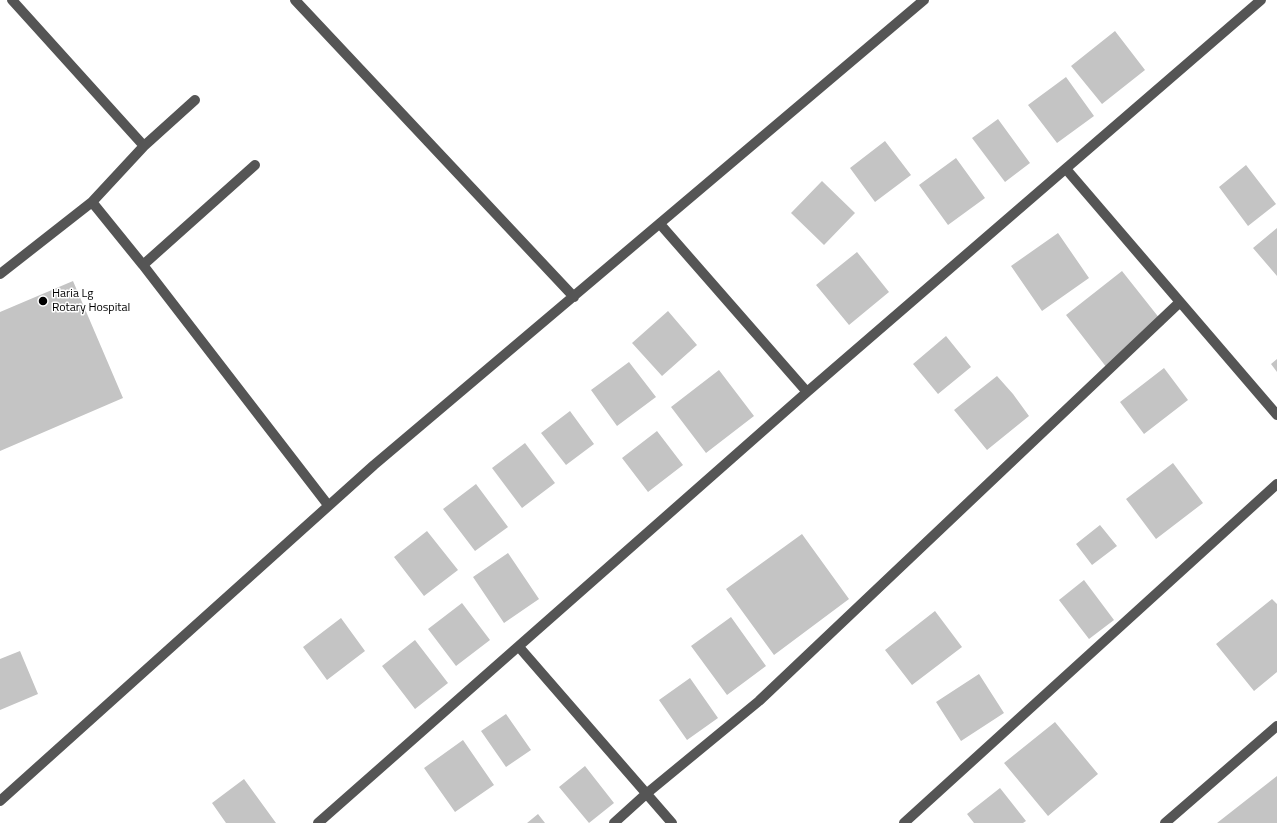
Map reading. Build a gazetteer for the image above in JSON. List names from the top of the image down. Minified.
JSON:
{"places":["Haria Lg Rotary Hospital"]}
